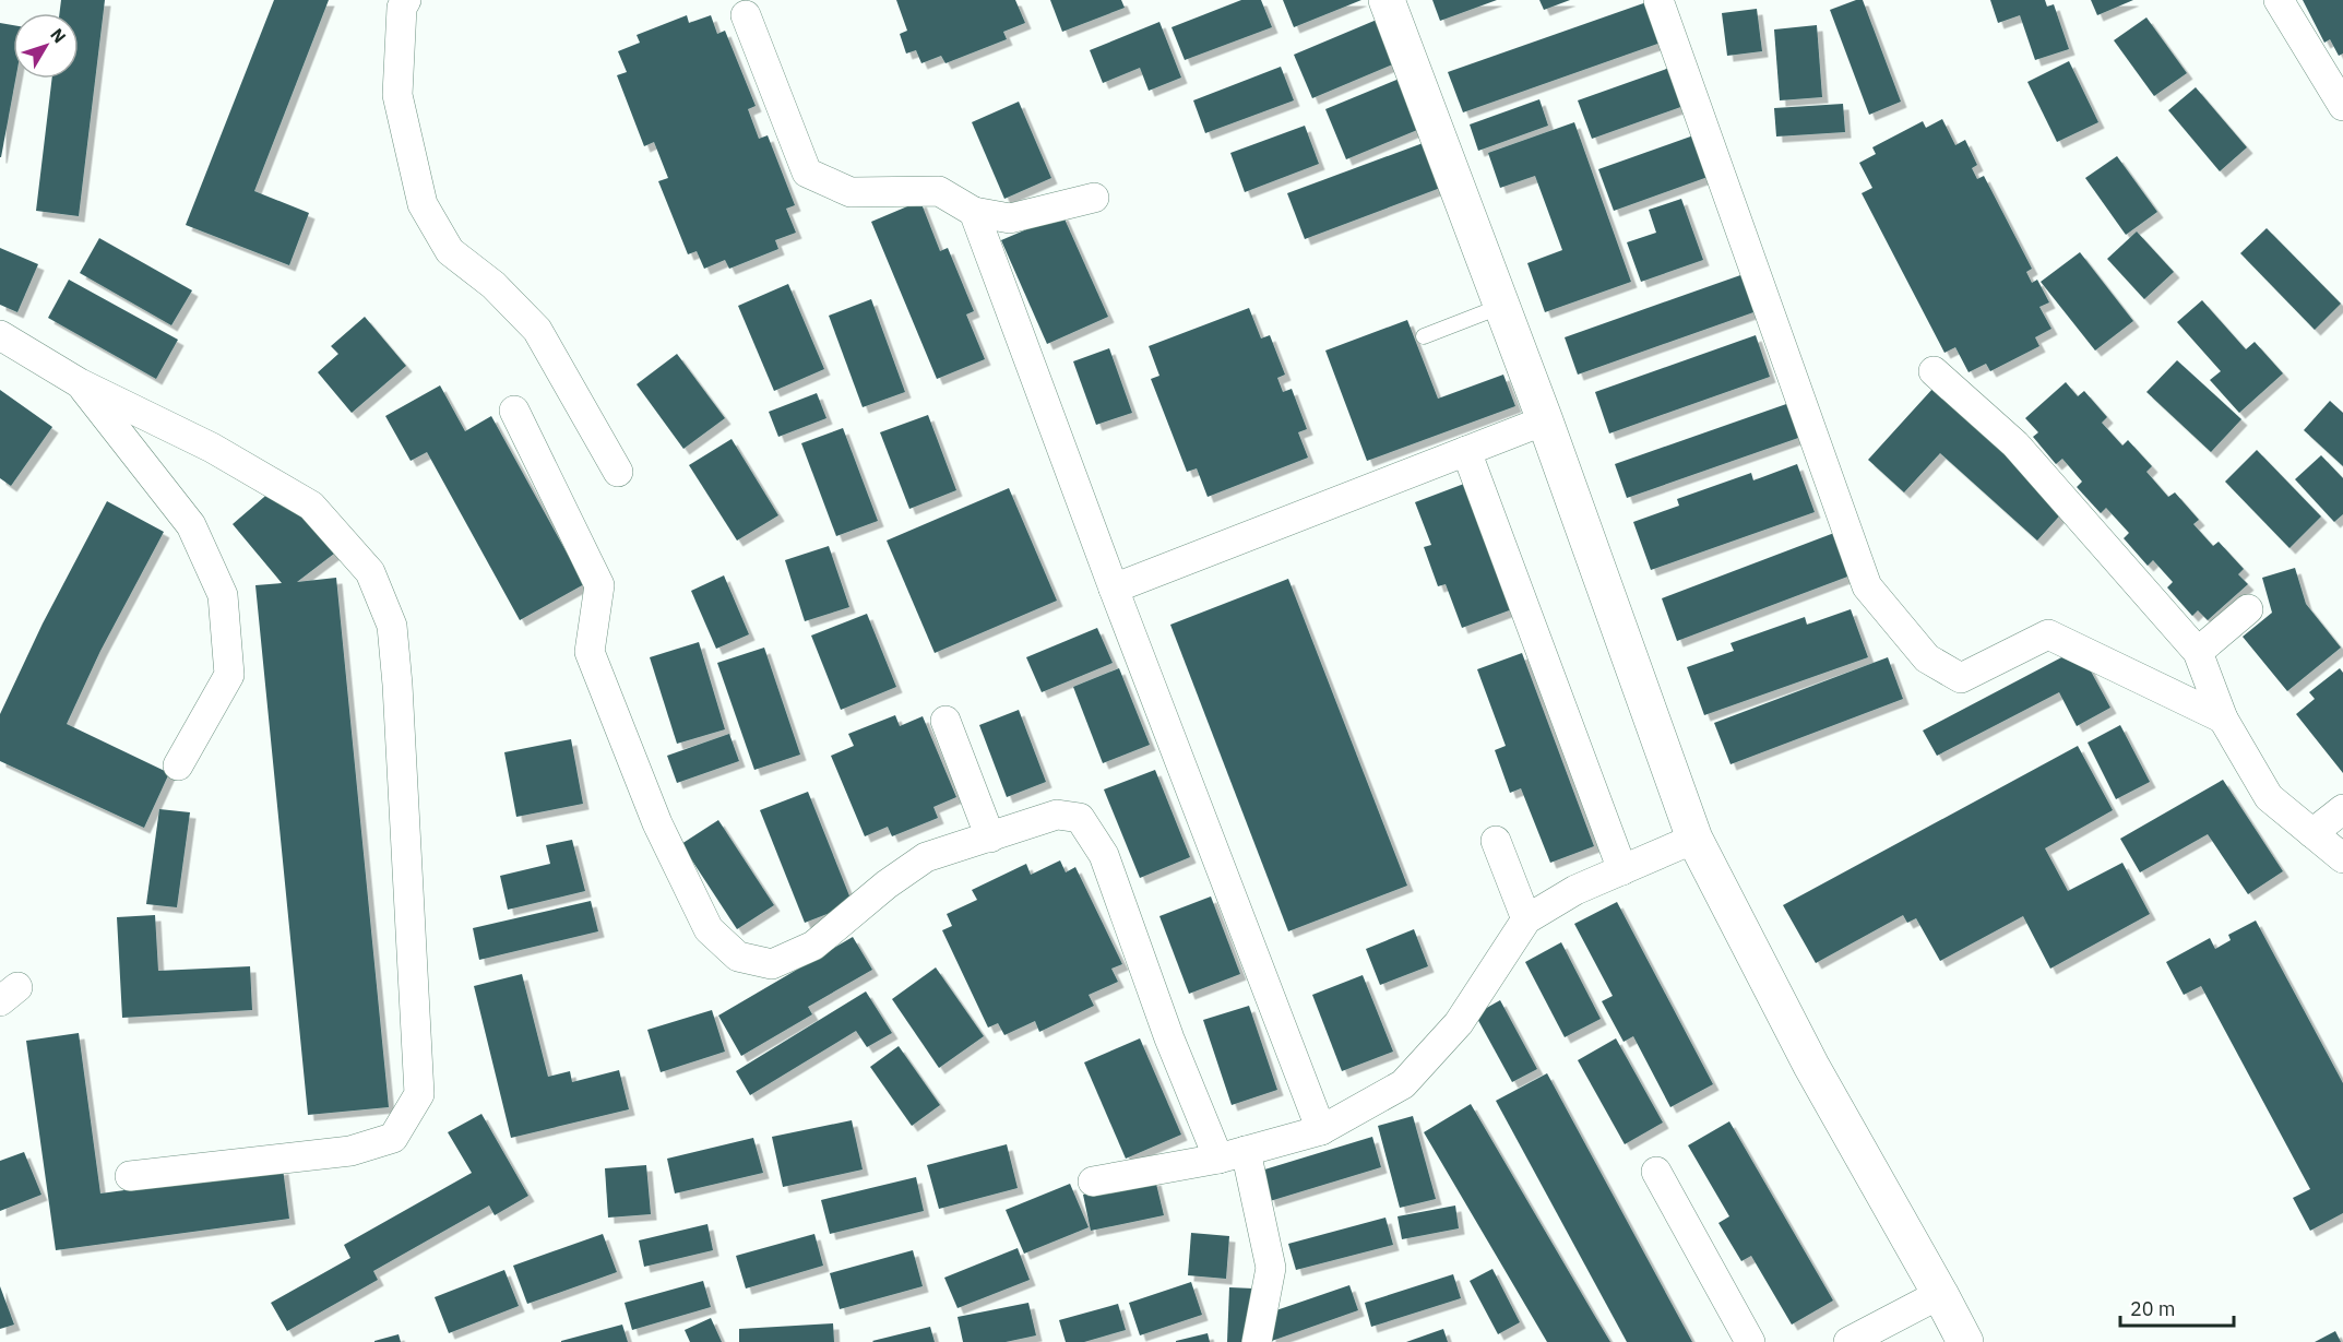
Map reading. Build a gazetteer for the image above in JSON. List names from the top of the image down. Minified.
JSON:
{"scale_bar":"20 m","north":"top right"}
